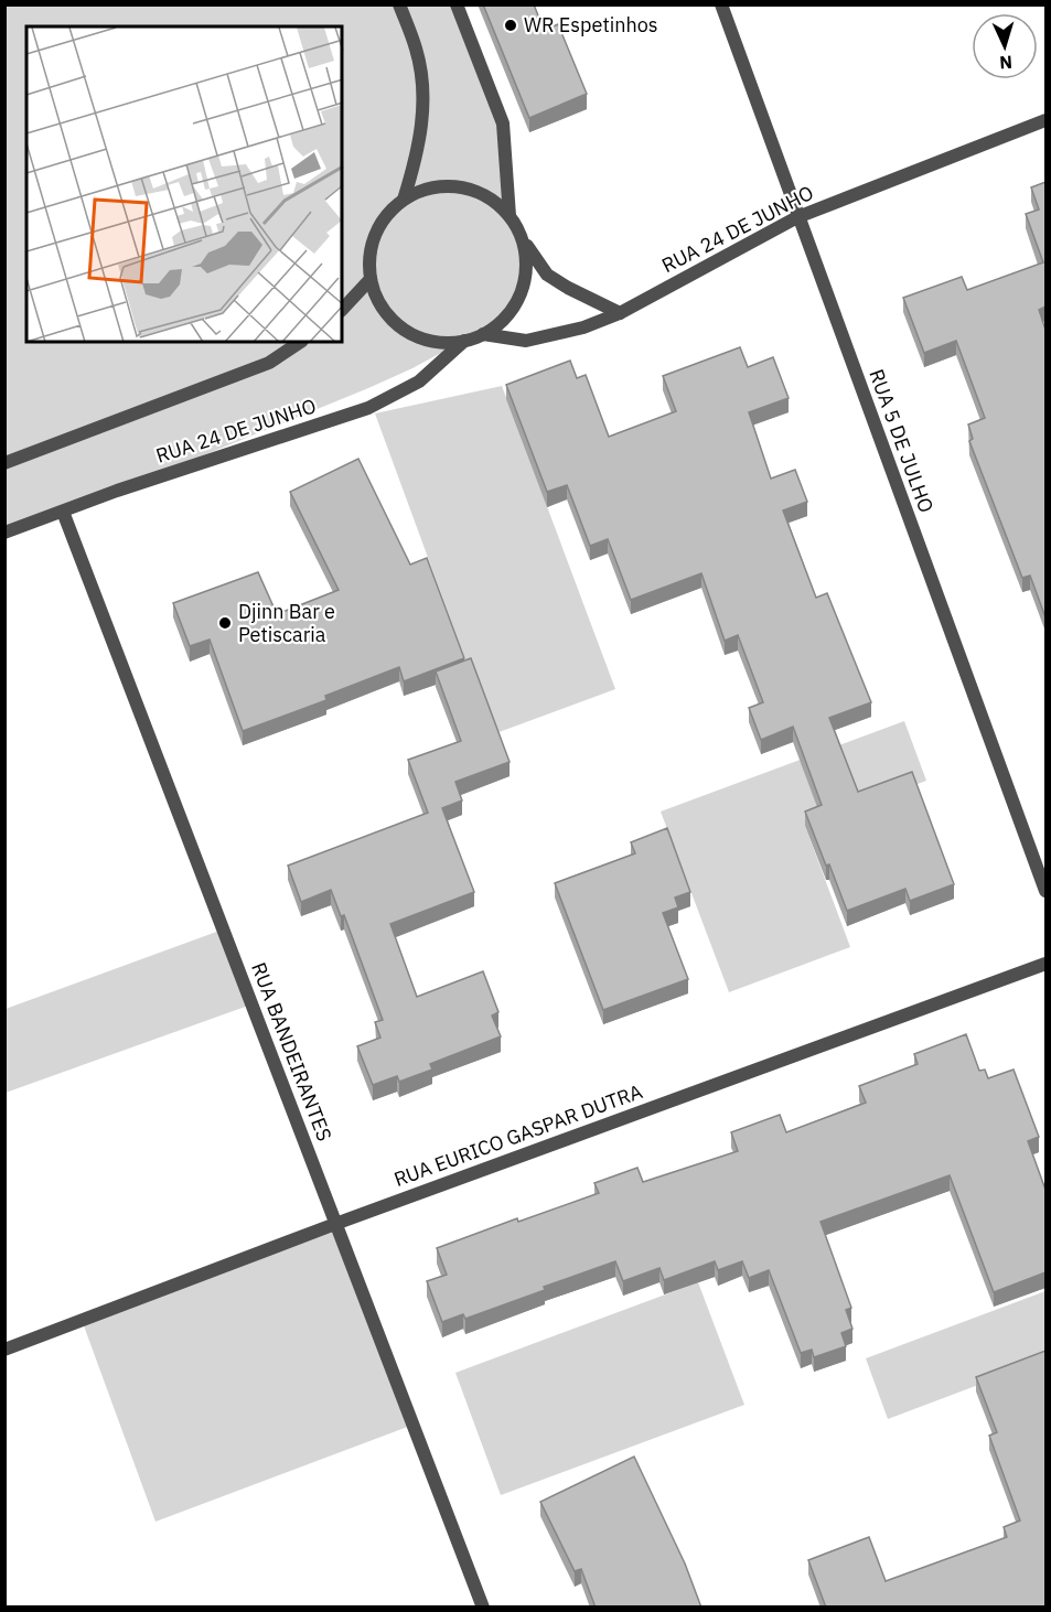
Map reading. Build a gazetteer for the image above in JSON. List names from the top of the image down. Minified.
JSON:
{"streets":{"street":["RUA 24 DE JUNHO","RUA 5 DE JULHO","RUA BANDEIRANTES","RUA EURICO GASPAR DUTRA"]},"crossings":[["RUA 24 DE JUNHO","RUA 5 DE JULHO"],["RUA 24 DE JUNHO","RUA BANDEIRANTES"],["RUA BANDEIRANTES","RUA EURICO GASPAR DUTRA"]],"places":["WR Espetinhos","Djinn Bar e Petiscaria"],"north":"bottom"}
